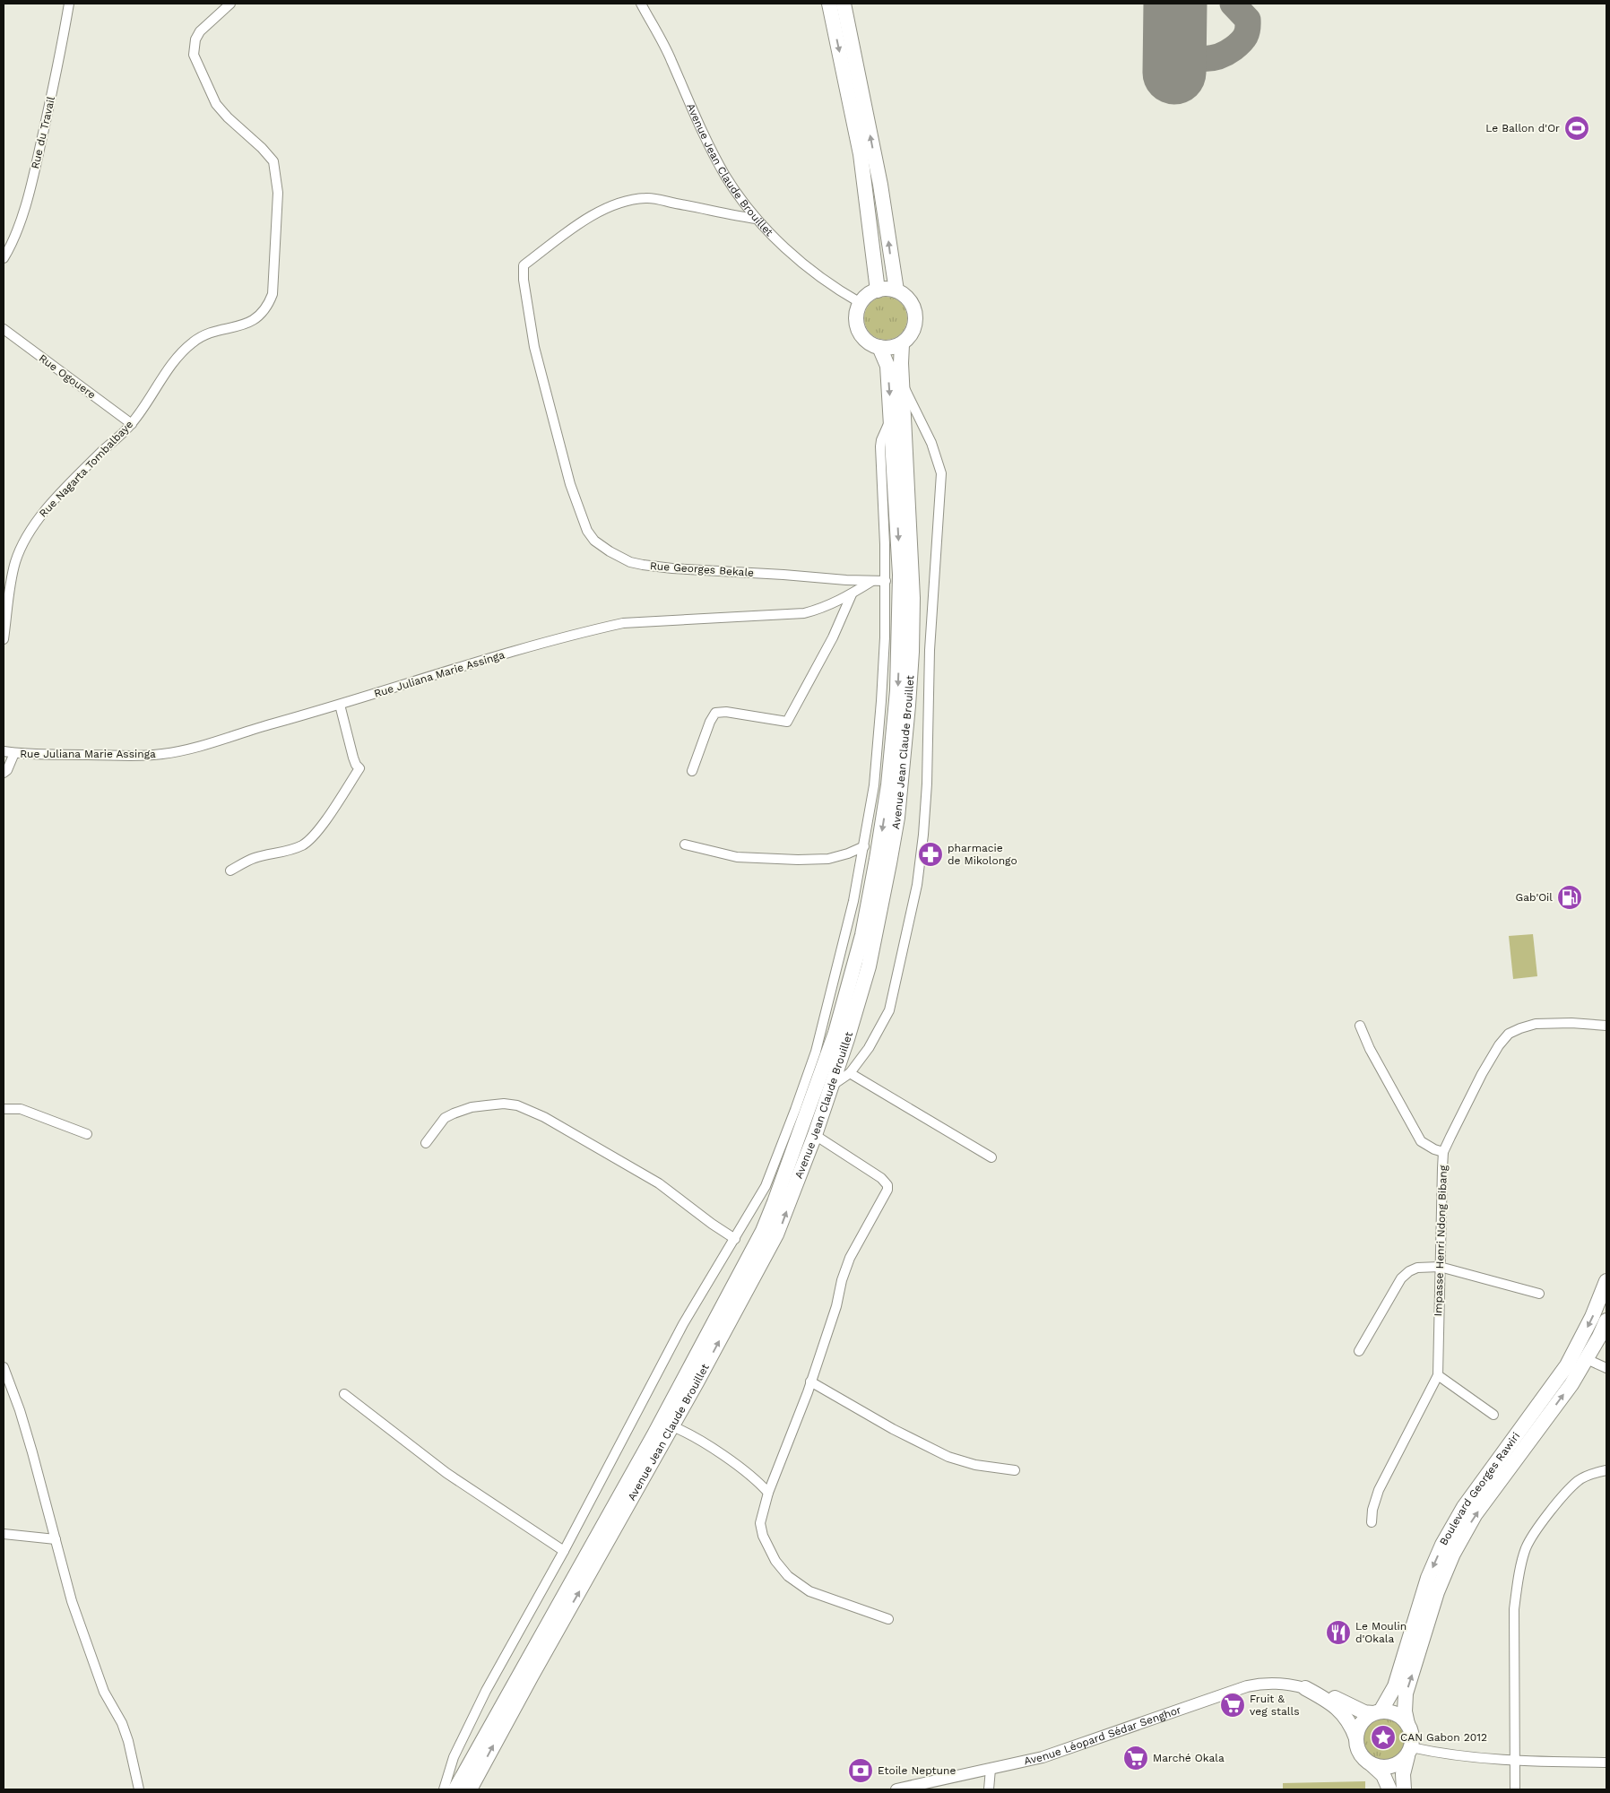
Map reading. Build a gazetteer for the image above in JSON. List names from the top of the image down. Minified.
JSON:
{"streets":{"main road":["Avenue Jean Claude Brouillet","Boulevard Georges Rawiri"],"street":["Rue du Travail","Rue Ogouere","Rue Nagarta Tombalbaye","Rue Georges Bekale","Rue Juliana Marie Assinga","Impasse Henri Ndong Bibang","Avenue Léopard Sédar Senghor"]},"crossings":[["Avenue Jean Claude Brouillet","Rue Georges Bekale"],["Rue Ogouere","Rue Nagarta Tombalbaye"],["Rue Georges Bekale","Rue Juliana Marie Assinga"]],"places":{"sports":["Le Ballon d'Or"],"pharmacy":["pharmacie de Mikolongo"],"fuel station":["Gab'Oil"],"restaurant":["Le Moulin d'Okala"],"supermarket":["Fruit & veg stalls","Marché Okala"],"place":["CAN Gabon 2012"],"bank":["Etoile Neptune"]}}
